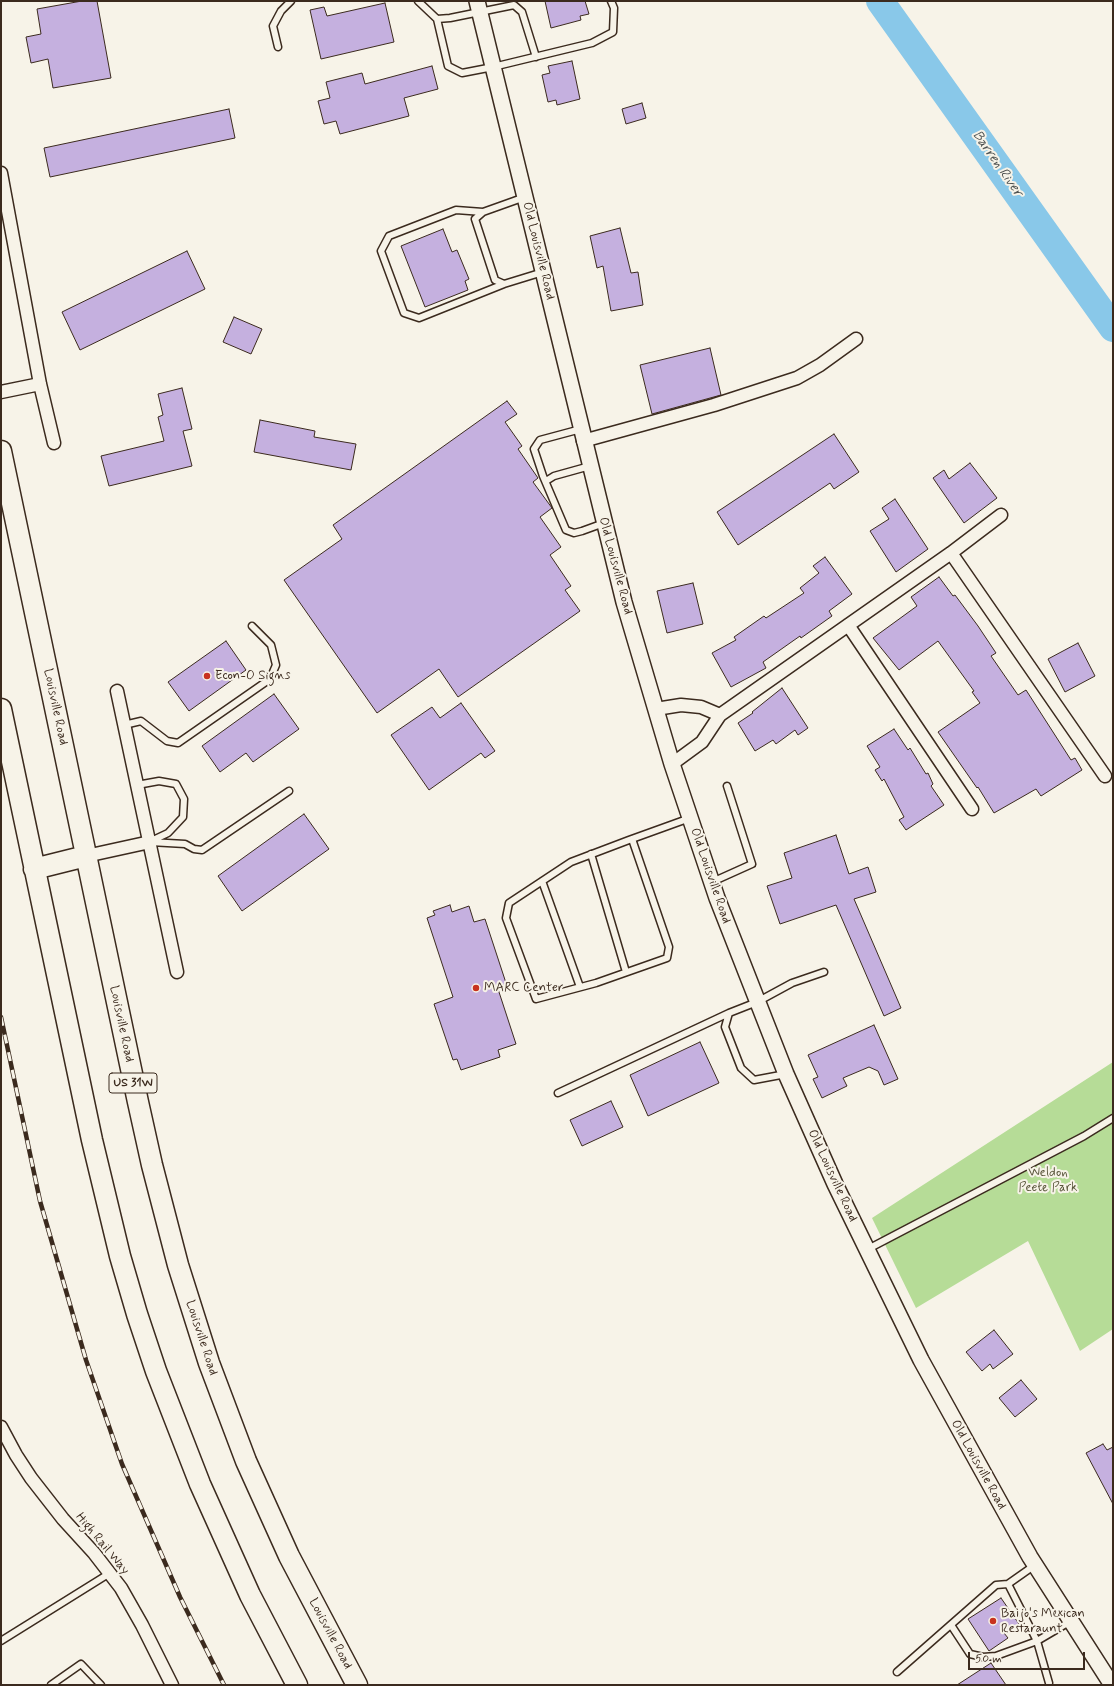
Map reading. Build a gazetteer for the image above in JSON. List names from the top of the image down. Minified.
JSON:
{"streets":{"main road":["Louisville Road","US 31W"],"street":["Old Louisville Road","High Rail Way"]},"water":["Barren River"],"parks":["Weldon Peete Park"],"places":["Econ-O Signs","MARC Center","Baijo's Mexican Restaraunt"],"scale_bar":"50 m"}
